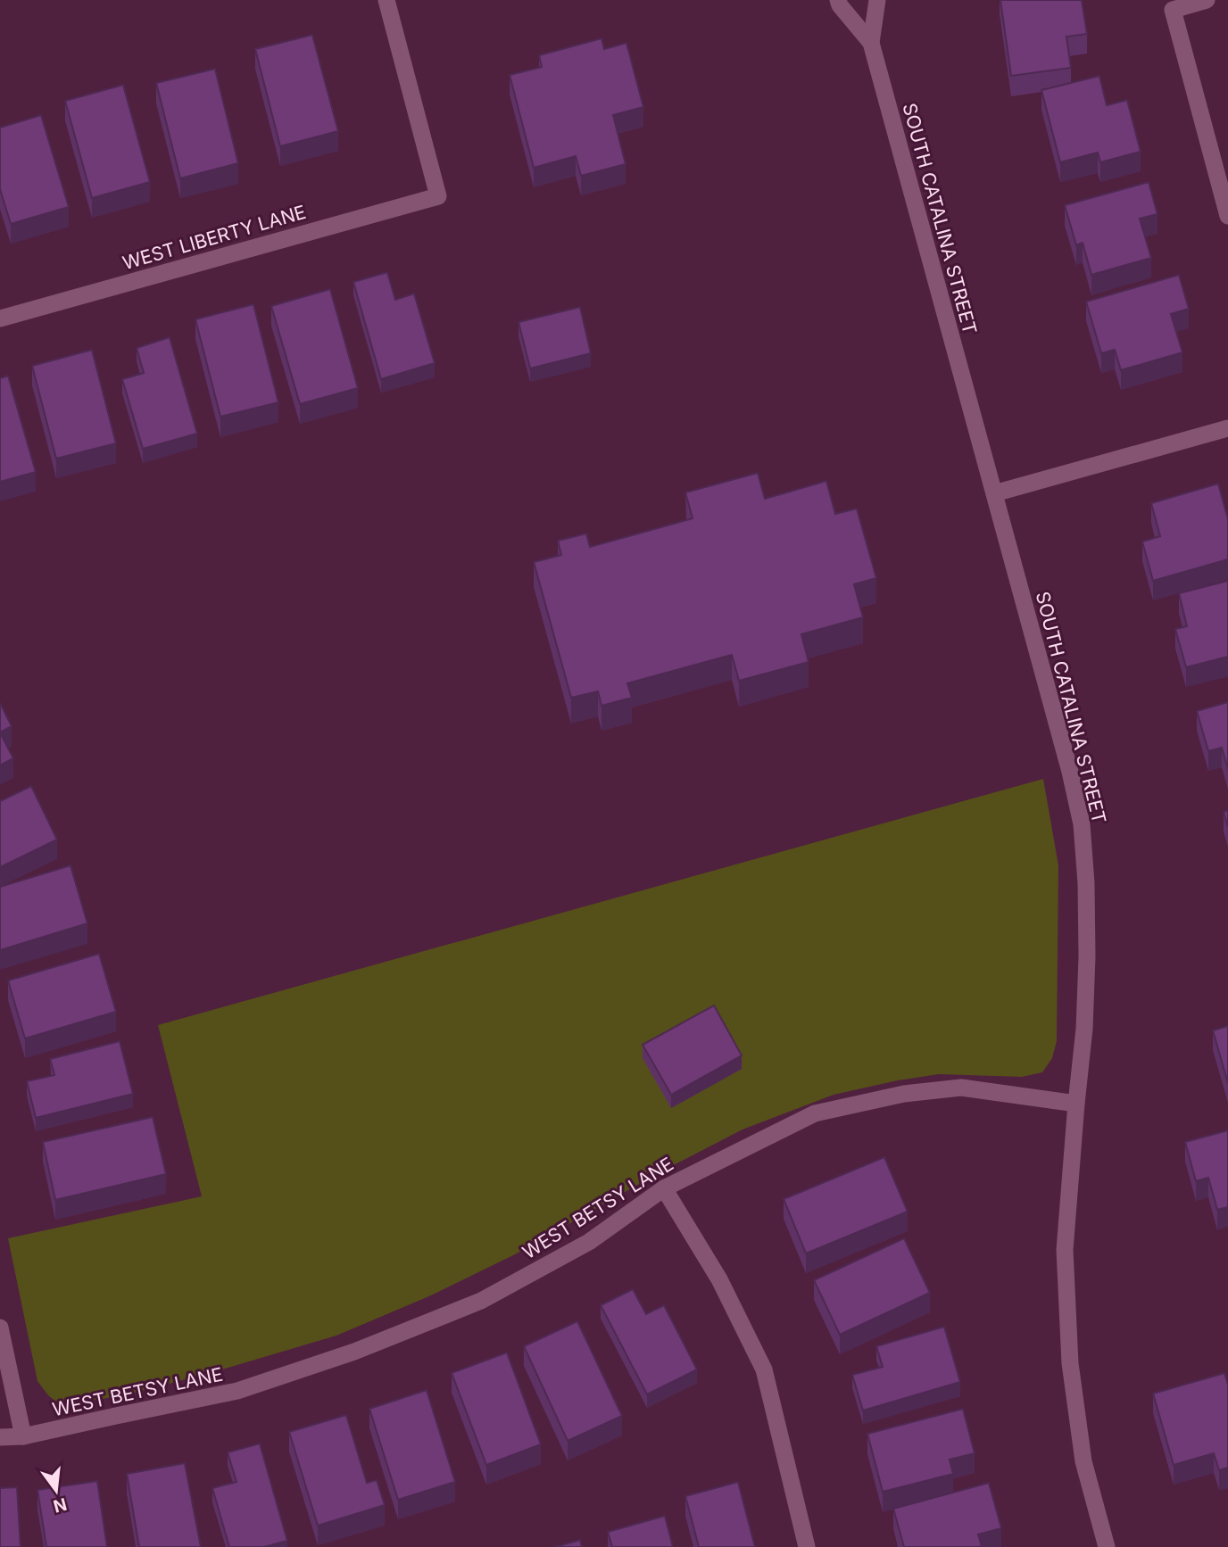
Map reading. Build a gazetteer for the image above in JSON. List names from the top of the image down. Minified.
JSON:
{"streets":{"street":["SOUTH CATALINA STREET","WEST LIBERTY LANE","WEST BETSY LANE"]},"crossings":[["SOUTH CATALINA STREET","WEST BETSY LANE"]],"north":"bottom"}
